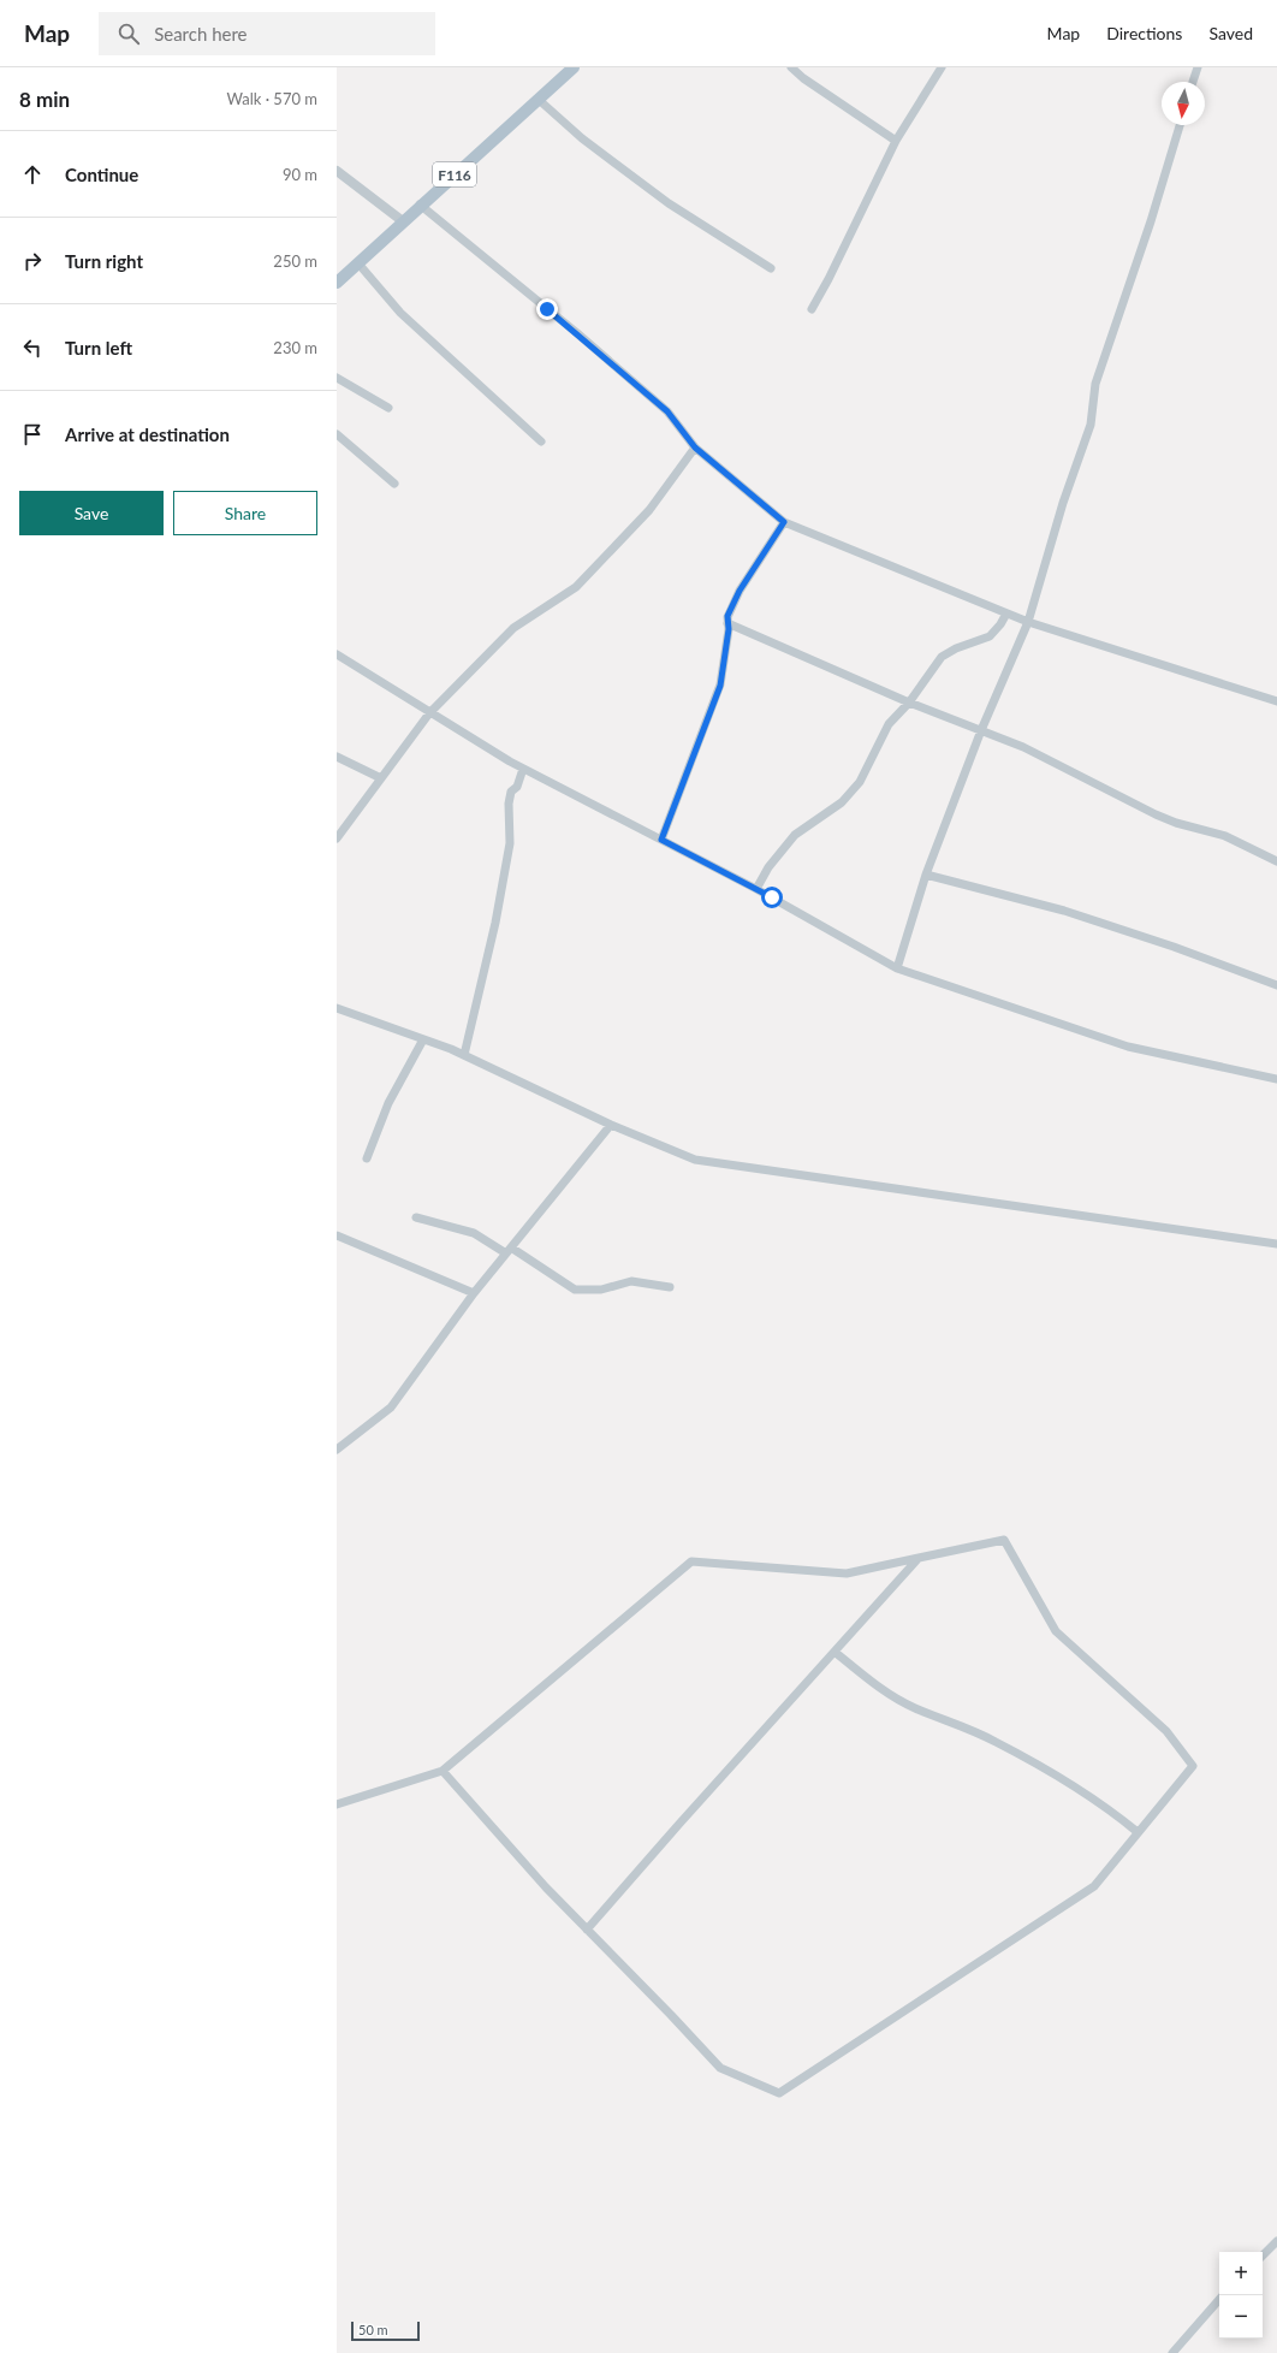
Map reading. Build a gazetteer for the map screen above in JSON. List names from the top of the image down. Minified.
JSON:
{"streets":{"main road":["F116"]},"scale_bar":"50 m","north":"bottom","page":{"header":"Map","search":"Search here","nav":["Map","Directions","Saved"],"heading":["8 min","Walk · 570 m"],"list":[["Continue","90 m"],["Turn right","250 m"],["Turn left","230 m"],"Arrive at destination"],"buttons":["Save","Share"],"map_buttons":["+","−"],"scale":"50 m"}}
